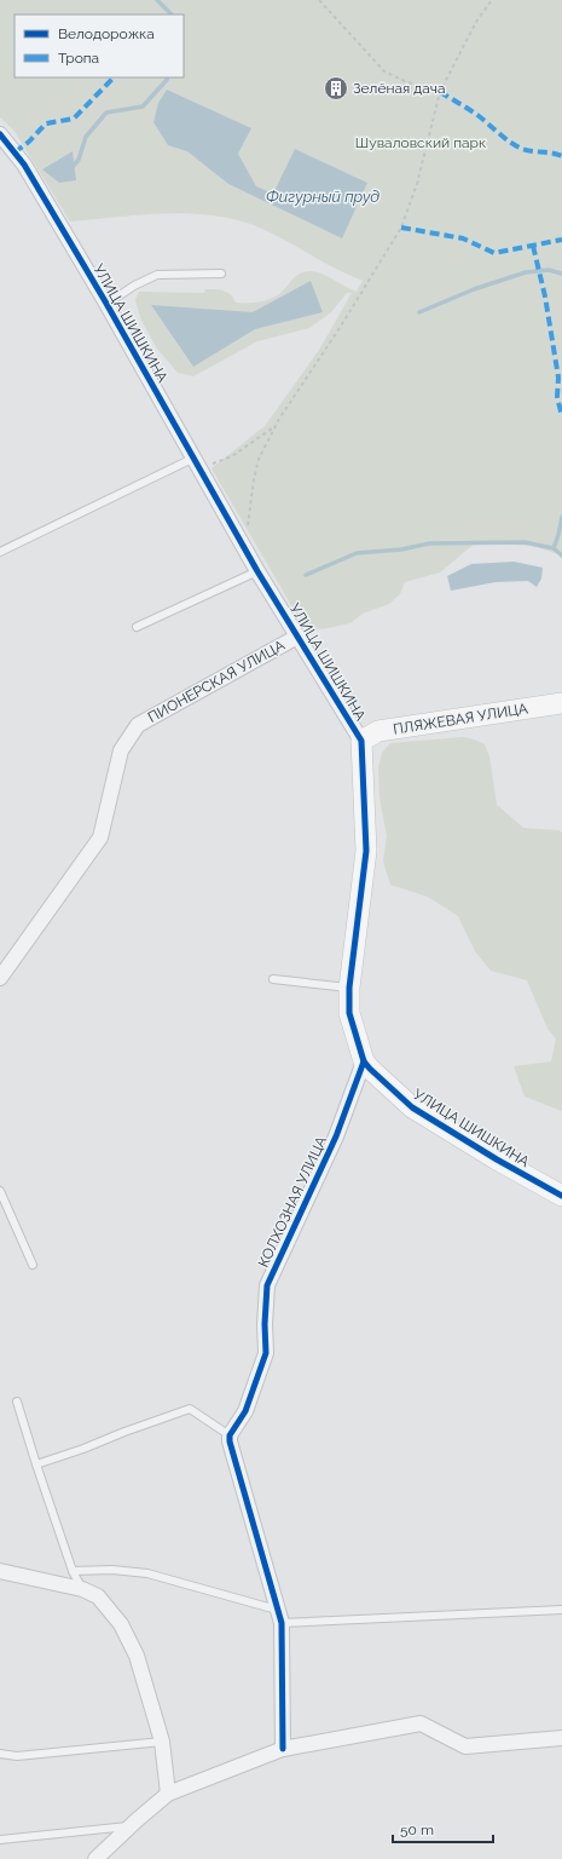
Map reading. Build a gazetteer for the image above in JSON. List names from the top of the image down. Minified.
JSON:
{"streets":{"street":["УЛИЦА ШИШКИНА","ПИОНЕРСКАЯ УЛИЦА","ПЛЯЖЕВАЯ УЛИЦА","КОЛХОЗНАЯ УЛИЦА"]},"crossings":[["УЛИЦА ШИШКИНА","ПИОНЕРСКАЯ УЛИЦА"],["УЛИЦА ШИШКИНА","ПЛЯЖЕВАЯ УЛИЦА"],["УЛИЦА ШИШКИНА","КОЛХОЗНАЯ УЛИЦА"]],"water":["Фигурный пруд"],"parks":["Шуваловский парк"],"places":{"building":["Зелёная дача"]},"legend":["Велодорожка","Тропа"],"scale_bar":"50 m"}
